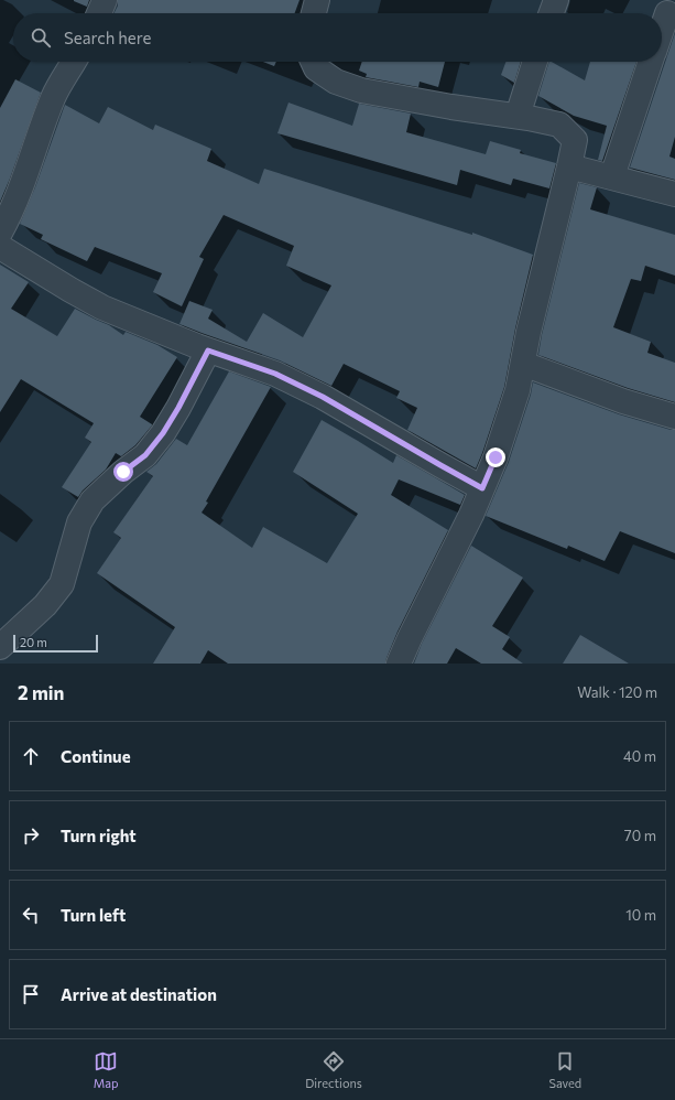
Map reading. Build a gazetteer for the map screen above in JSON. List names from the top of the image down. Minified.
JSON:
{"scale_bar":"20 m","page":{"search":"Search here","scale":"20 m","heading":["2 min","Walk · 120 m"],"list":[["Continue","40 m"],["Turn right","70 m"],["Turn left","10 m"],"Arrive at destination"],"nav":["Map","Directions","Saved"]}}
